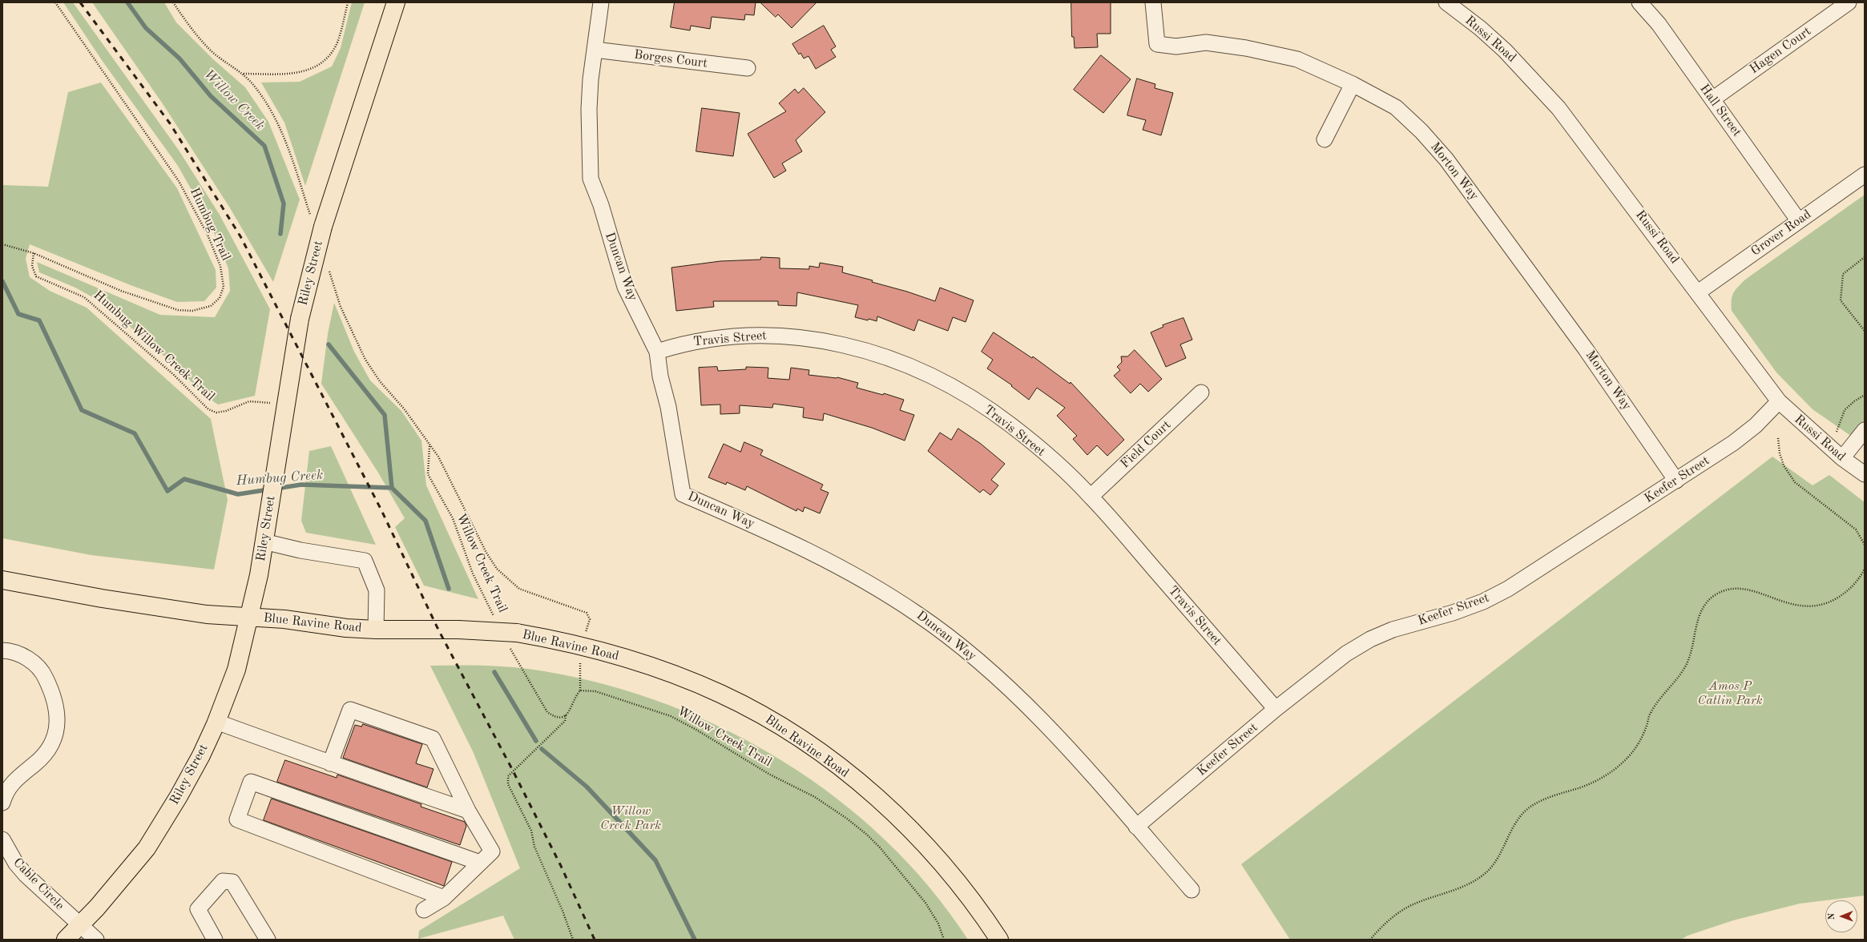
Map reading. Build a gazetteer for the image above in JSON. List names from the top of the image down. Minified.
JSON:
{"streets":{"main road":["Riley Street","Blue Ravine Road"],"street":["Russi Road","Hagen Court","Borges Court","Hall Street","Morton Way","Grover Road","Duncan Way","Travis Street","Field Court","Keefer Street","Cable Circle"],"path":["Humbug Trail","Humbug Willow Creek Trail","Willow Creek Trail"]},"crossings":[["Russi Road","Grover Road"],["Russi Road","Keefer Street"],["Hagen Court","Hall Street"],["Borges Court","Duncan Way"],["Hall Street","Grover Road"],["Morton Way","Keefer Street"],["Humbug Trail","Humbug Willow Creek Trail"],["Duncan Way","Travis Street"],["Duncan Way","Keefer Street"],["Riley Street","Humbug Willow Creek Trail"],["Riley Street","Blue Ravine Road"],["Riley Street","Cable Circle"],["Travis Street","Field Court"],["Travis Street","Keefer Street"],["Willow Creek Trail","Blue Ravine Road"]],"water":["Willow Creek","Humbug Creek"],"parks":["Amos P Catlin Park","Willow Creek Park"],"north":"left"}
